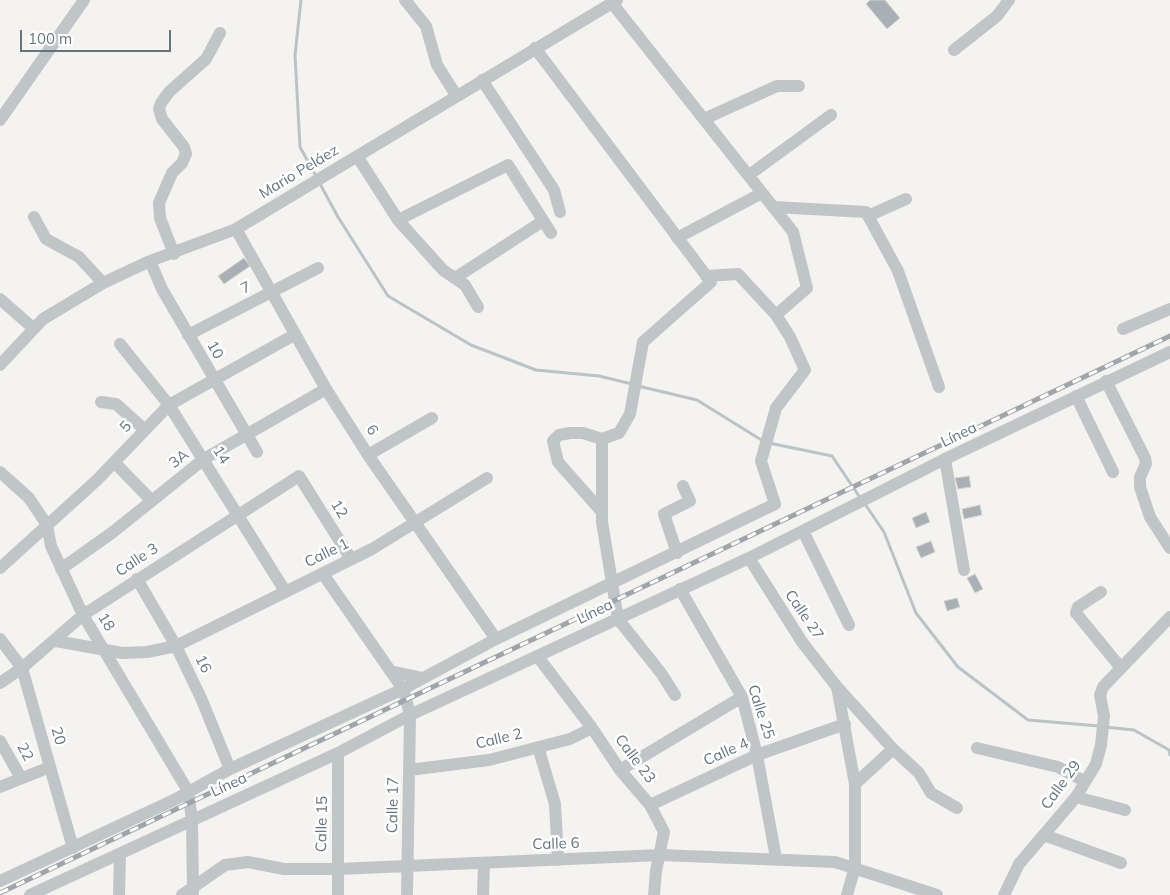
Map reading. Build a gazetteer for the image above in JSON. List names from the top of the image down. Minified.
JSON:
{"streets":{"street":["Mario Peláez","7","10","5","6","Línea","14","3A","12","Calle 1","Calle 3","Calle 27","18","16","Calle 25","20","Calle 2","22","Calle 4","Calle 23","Calle 29","Calle 17","Calle 15","Calle 6"]},"crossings":[["Mario Peláez","10"],["Mario Peláez","6"],["7","10"],["7","6"],["10","5"],["10","3A"],["5","6"],["5","14"],["5","18"],["6","Línea"],["6","3A"],["6","Calle 1"],["Línea","Calle 27"],["Línea","18"],["Línea","16"],["Línea","Calle 25"],["Línea","20"],["Línea","Calle 23"],["Línea","Calle 17"],["Línea","Calle 15"],["14","3A"],["14","Calle 1"],["14","Calle 3"],["3A","18"],["12","Calle 1"],["12","Calle 3"],["Calle 1","Calle 3"],["Calle 1","18"],["Calle 1","16"],["Calle 3","18"],["Calle 3","16"],["Calle 3","20"],["Calle 27","Calle 4"],["Calle 27","Calle 6"],["Calle 25","Calle 4"],["Calle 25","Calle 6"],["Calle 2","Calle 23"],["Calle 2","Calle 17"],["Calle 4","Calle 23"],["Calle 23","Calle 6"],["Calle 17","Calle 6"],["Calle 15","Calle 6"]],"scale_bar":"100 m"}
